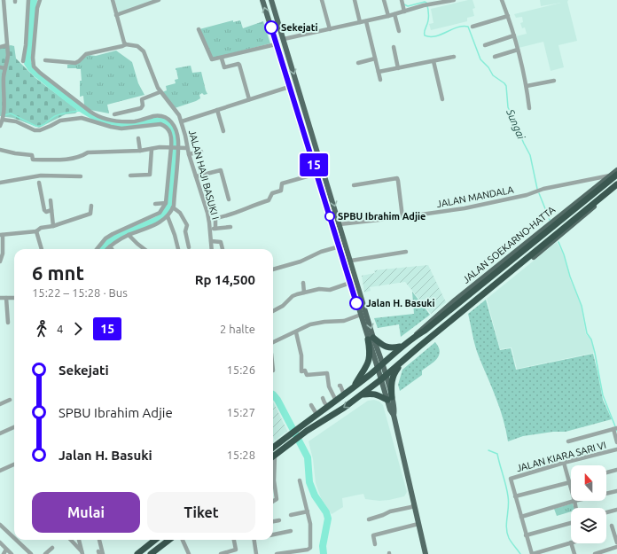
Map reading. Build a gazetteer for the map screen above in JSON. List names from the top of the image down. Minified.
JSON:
{"streets":{"highway":["JALAN SOEKARNO-HATTA"],"street":["JALAN HAJI BASUKI I","JALAN MANDALA","JALAN KIARA SARI VI"]},"crossings":[["JALAN MANDALA","JALAN SOEKARNO-HATTA"]],"water":["Sungai"],"places":["Sekejati","SPBU Ibrahim Adjie","Jalan H. Basuki"],"lines":["bus line 15"],"north":"top","page":{"on_map":"15","heading":["6 mnt","15:22 – 15:28 · Bus","Rp 14,500"],"legs":["4","15","2 halte"],"list":[{"name":"Sekejati","value":"15:26"},{"name":"SPBU Ibrahim Adjie","value":"15:27"},{"name":"Jalan H. Basuki","value":"15:28"}],"buttons":["Mulai","Tiket"]}}
